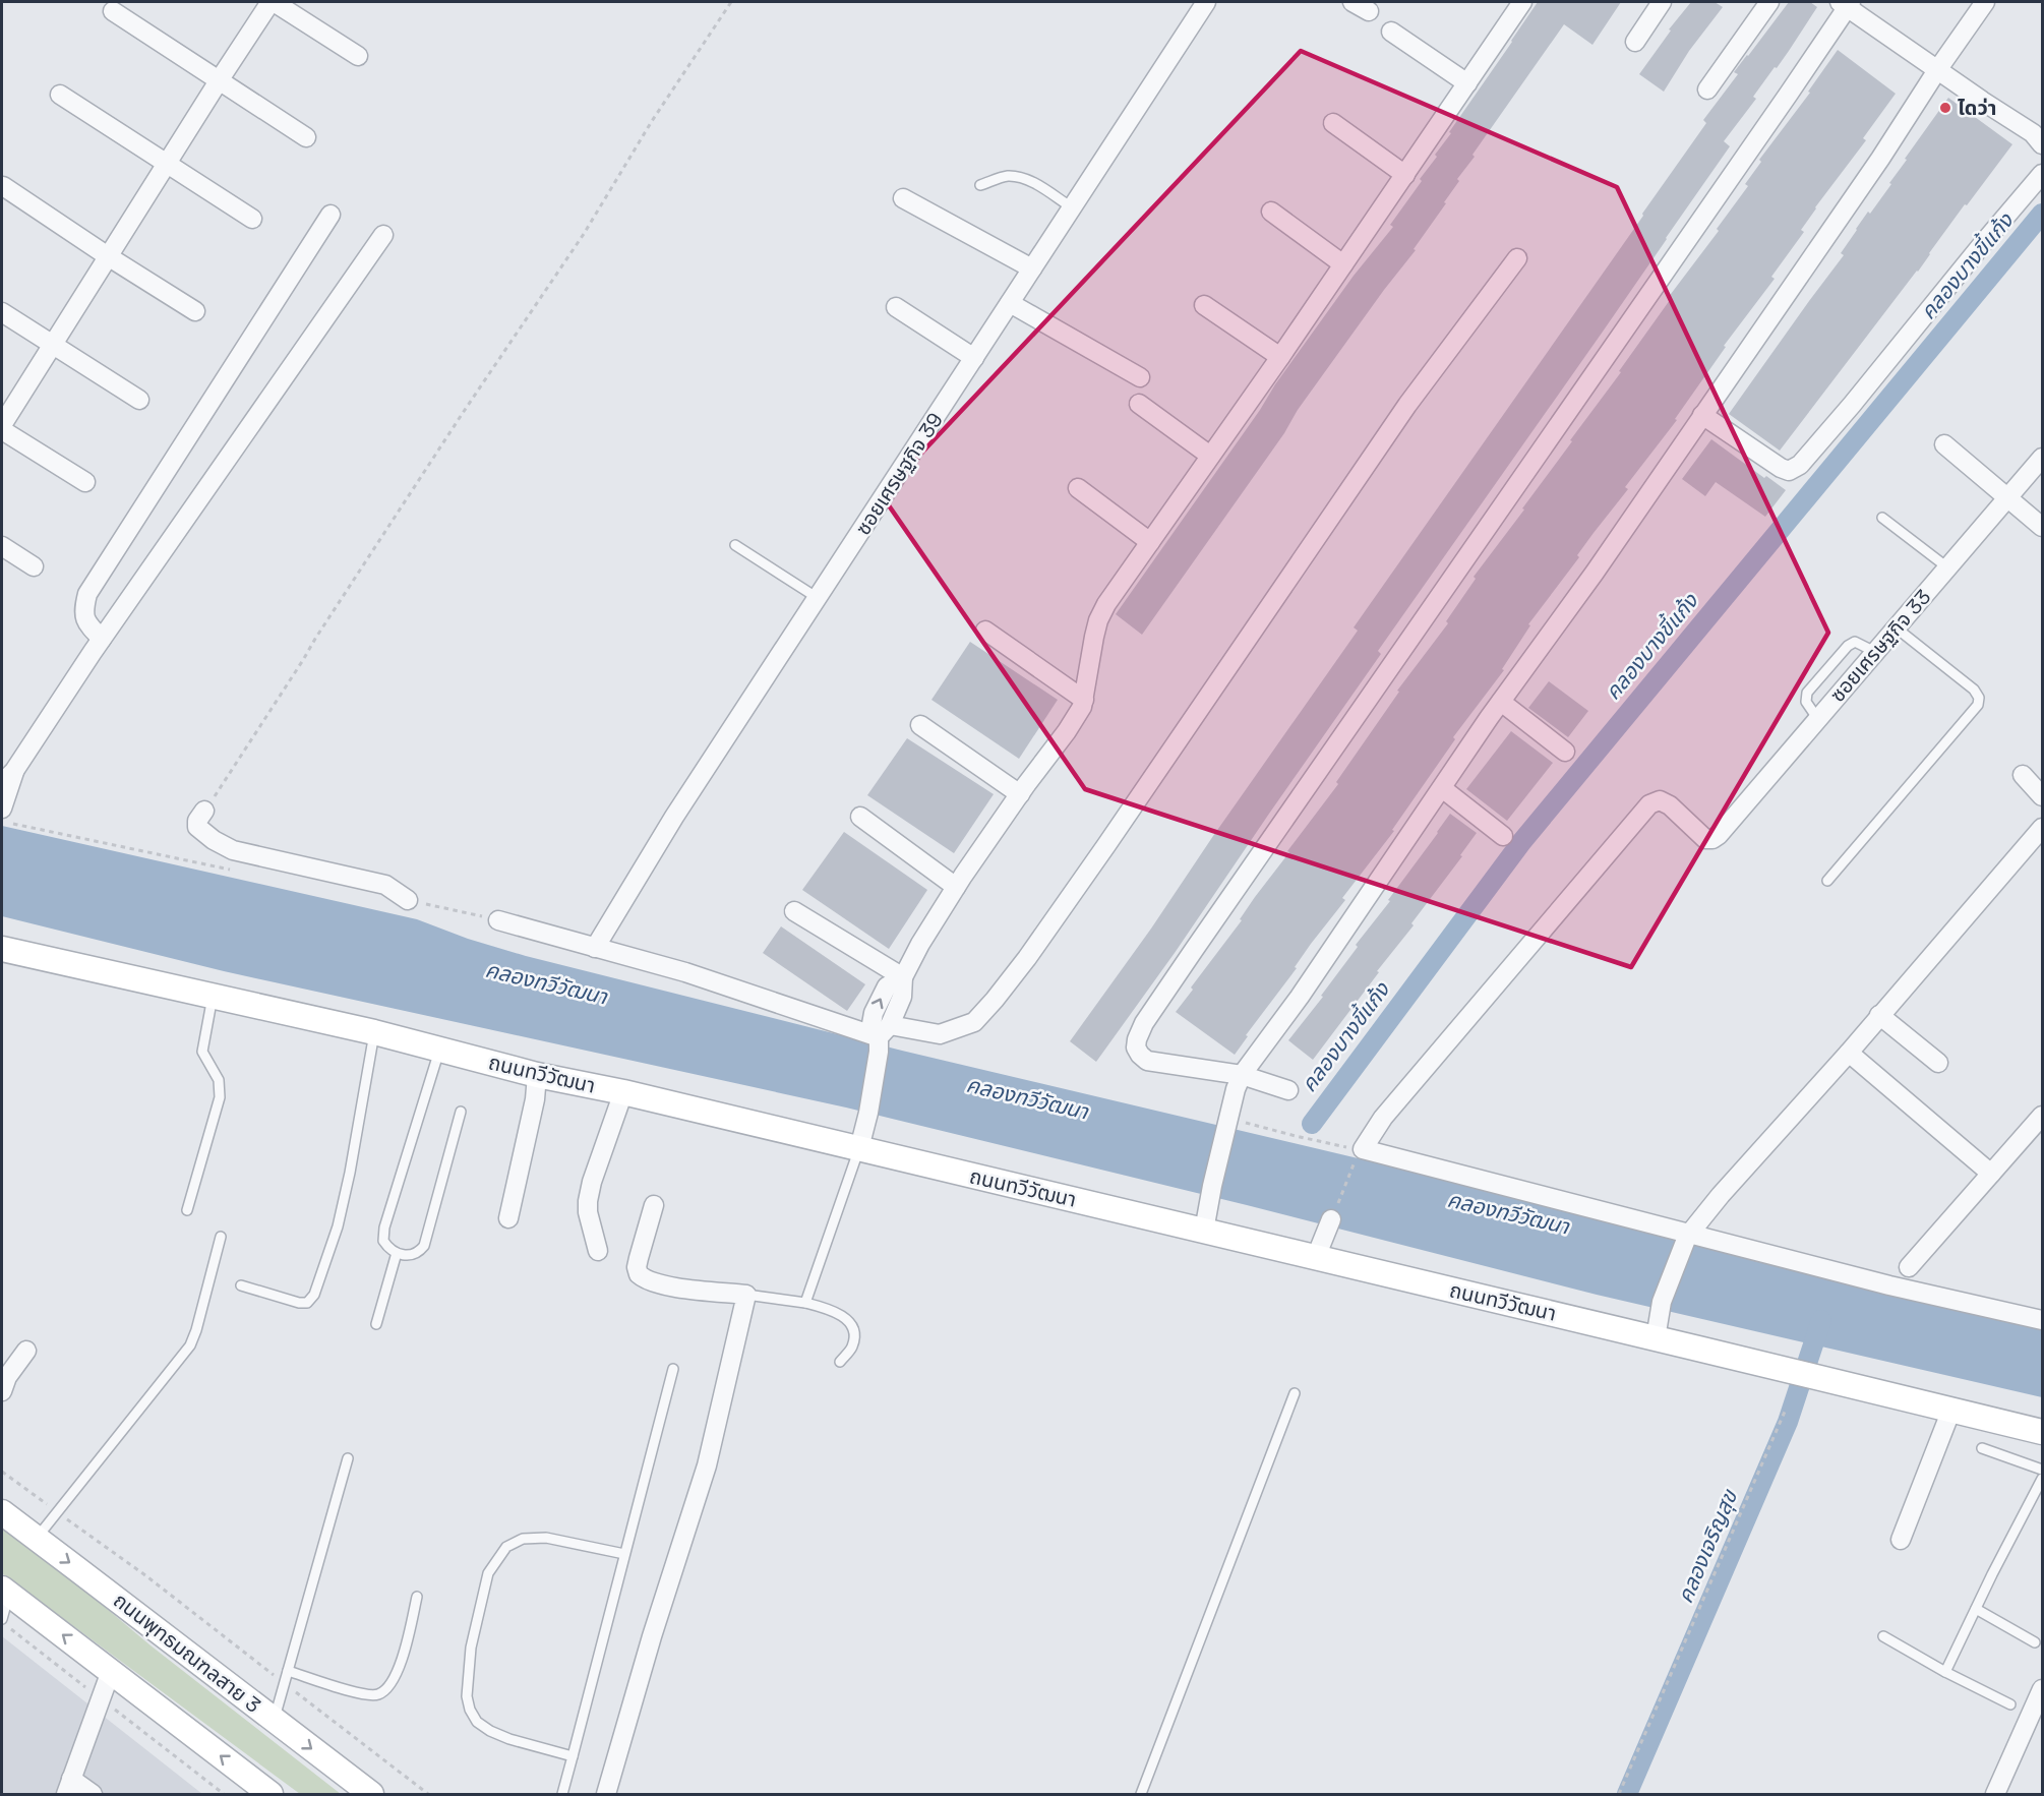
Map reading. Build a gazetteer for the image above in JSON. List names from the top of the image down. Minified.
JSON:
{"streets":{"main road":["ถนนทวีวัฒนา","ถนนพุทธมณฑลสาย 3"],"street":["ซอยเศรษฐกิจ 39","ซอยเศรษฐกิจ 33"]},"water":["คลองบางขี้แก้ง","คลองทวีวัฒนา","คลองเจริญสุข"],"places":["ไดว่า"]}
